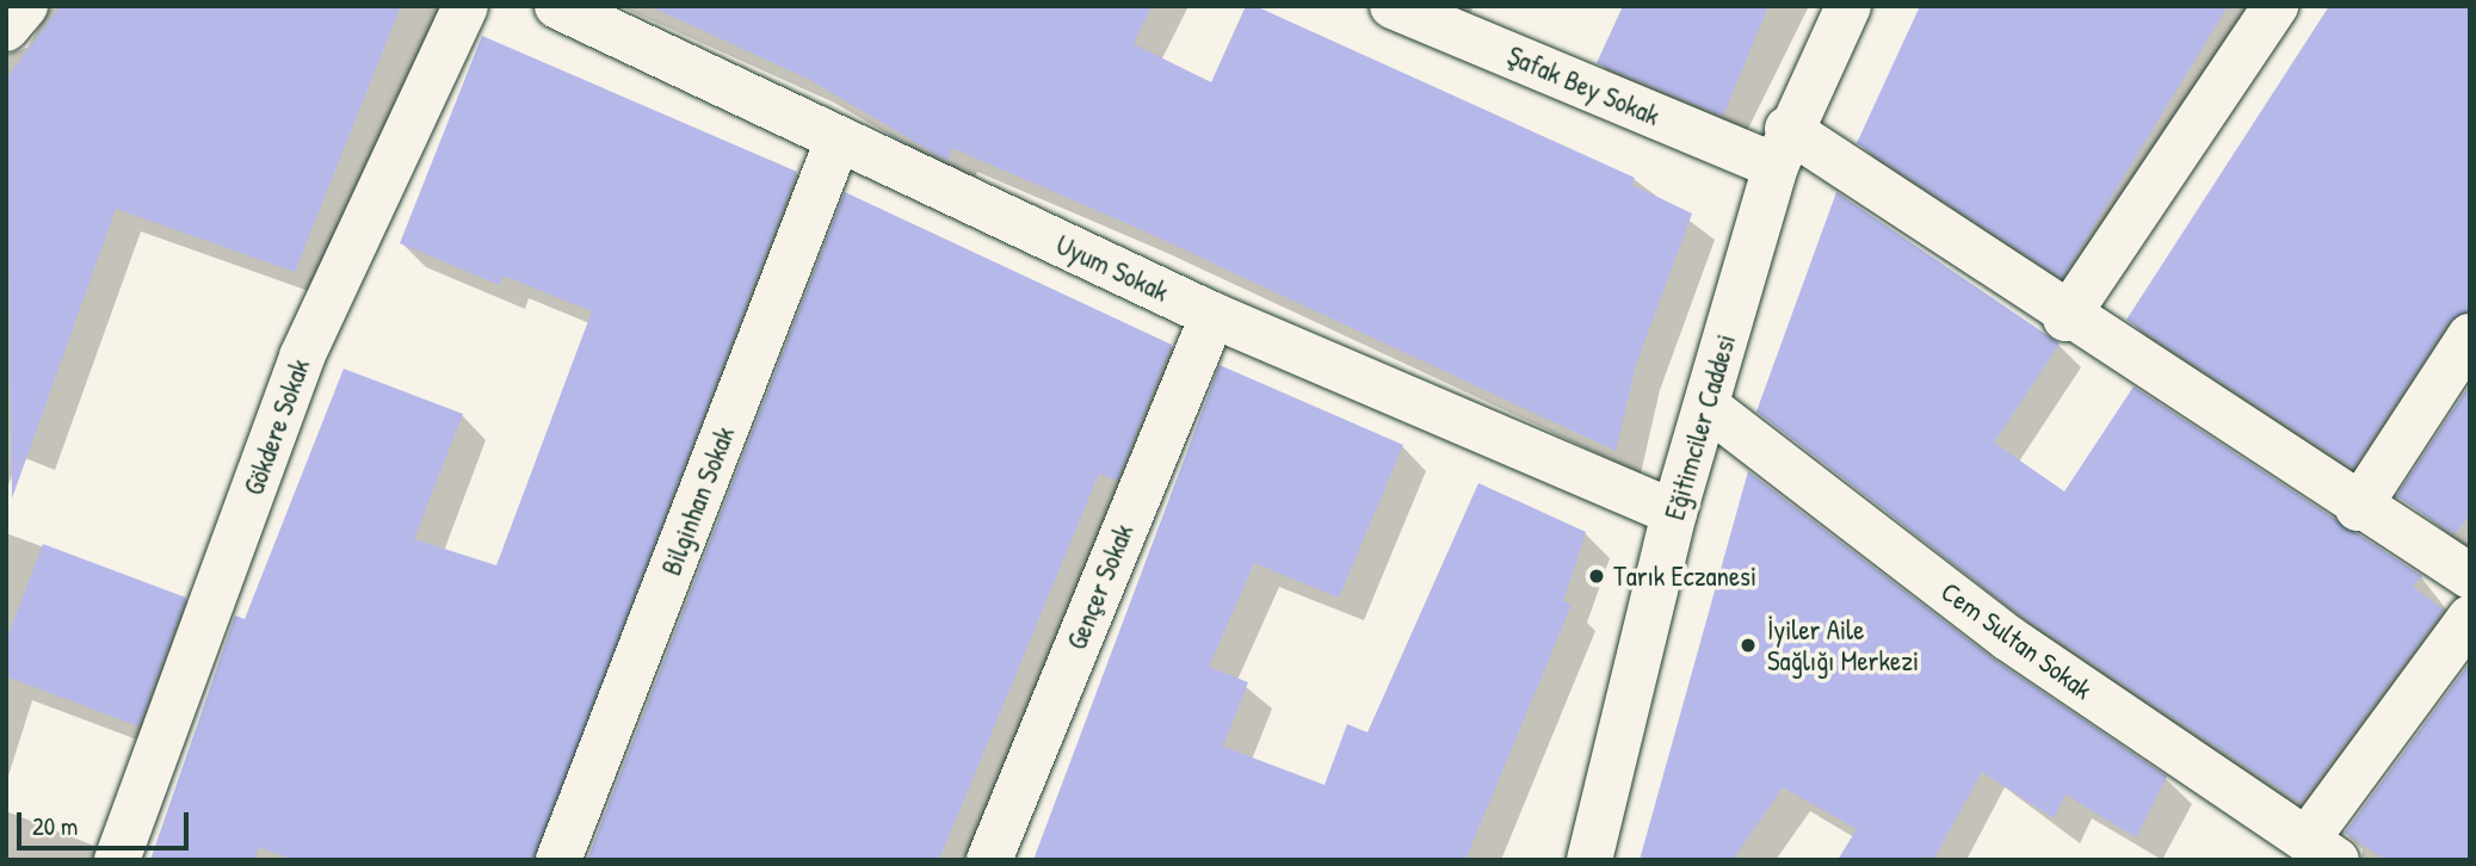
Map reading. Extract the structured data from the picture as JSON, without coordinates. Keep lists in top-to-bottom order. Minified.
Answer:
{"streets":{"street":["Şafak Bey Sokak","Uyum Sokak","Gökdere Sokak","Eğitimciler Caddesi","Bilginhan Sokak","Gençer Sokak","Cem Sultan Sokak"]},"crossings":[["Şafak Bey Sokak","Eğitimciler Caddesi"],["Uyum Sokak","Eğitimciler Caddesi"],["Uyum Sokak","Bilginhan Sokak"],["Uyum Sokak","Gençer Sokak"],["Eğitimciler Caddesi","Cem Sultan Sokak"]],"places":["Tarık Eczanesi","İyiler Aile Sağlığı Merkezi"],"scale_bar":"20 m"}
